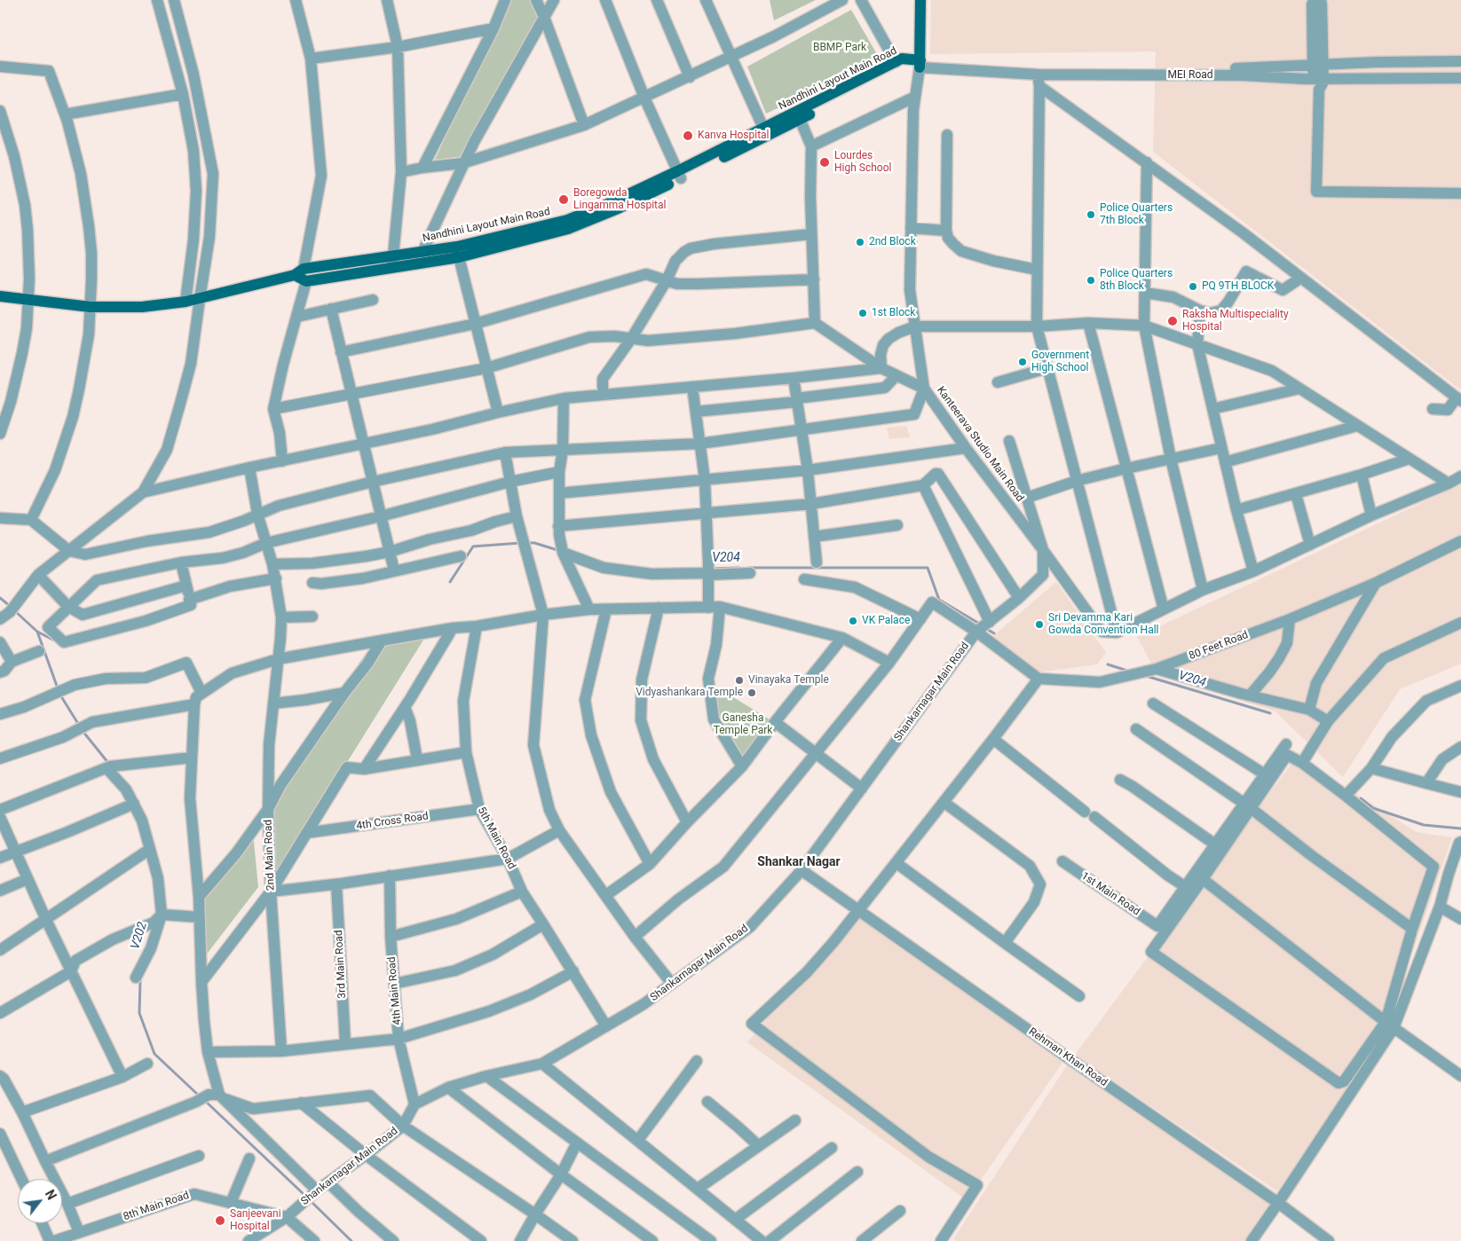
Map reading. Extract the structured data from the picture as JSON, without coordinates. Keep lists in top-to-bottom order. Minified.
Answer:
{"streets":{"main road":["Nandhini Layout Main Road","Kanteerava Studio Main Road"],"street":["MEI Road","80 Feet Road","Shankarnagar Main Road","4th Cross Road","5th Main Road","2nd Main Road","1st Main Road","3rd Main Road","4th Main Road","Rehman Khan Road","8th Main Road"]},"crossings":[["MEI Road","Nandhini Layout Main Road"],["MEI Road","Kanteerava Studio Main Road"],["Nandhini Layout Main Road","Kanteerava Studio Main Road"],["Kanteerava Studio Main Road","Shankarnagar Main Road"],["Shankarnagar Main Road","5th Main Road"],["Shankarnagar Main Road","4th Main Road"],["Shankarnagar Main Road","Rehman Khan Road"],["Shankarnagar Main Road","8th Main Road"],["4th Cross Road","5th Main Road"]],"districts":["Shankar Nagar"],"water":["V204","V202"],"parks":["BBMP Park","Ganesha Temple Park"],"places":["Kanva Hospital","Lourdes High School","Boregowda Lingamma Hospital","Police Quarters 7th Block","2nd Block","Police Quarters 8th Block","PQ 9TH BLOCK","1st Block","Raksha Multispeciality Hospital","Government High School","VK Palace","Sri Devamma Kari Gowda Convention Hall","Vinayaka Temple","Vidyashankara Temple","Sanjeevani Hospital"],"north":"top right"}
